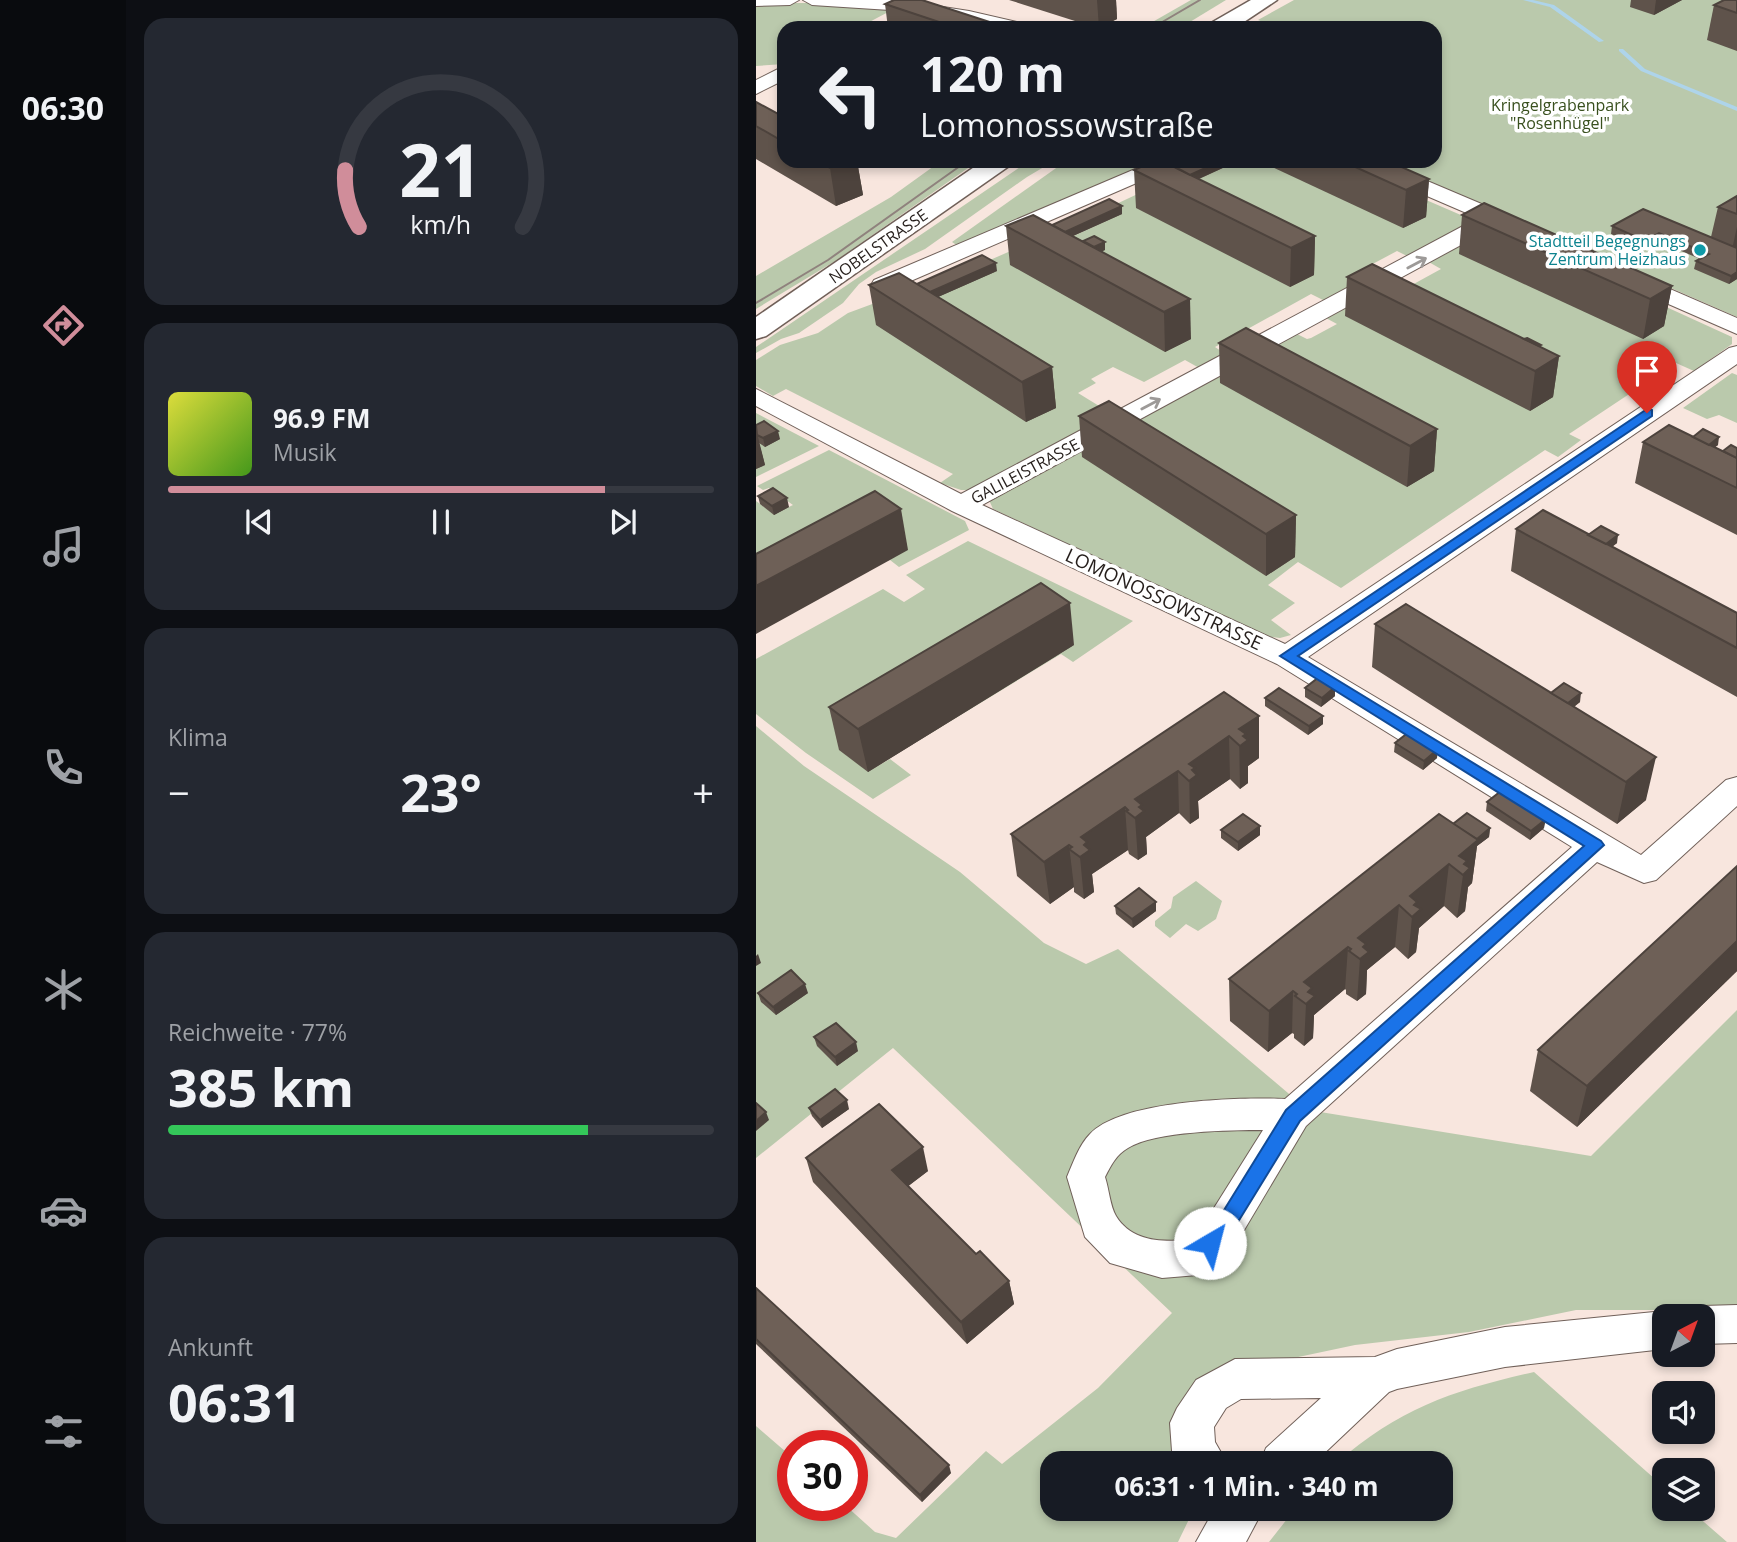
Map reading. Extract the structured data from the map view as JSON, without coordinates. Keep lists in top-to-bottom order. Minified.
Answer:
{"streets":{"main road":["NOBELSTRASSE"],"street":["GALILEISTRASSE","LOMONOSSOWSTRASSE"]},"crossings":[["GALILEISTRASSE","LOMONOSSOWSTRASSE"]],"parks":["Kringelgrabenpark \"Rosenhügel\""],"places":["Stadtteil Begegnungs Zentrum Heizhaus"],"north":"top right","page":{"tabs":"06:30","turn":["120 m","Lomonossowstraße"],"song":["96.9 FM","Musik"],"tile":["Klima",["Reichweite · 77%","385 km"],["Ankunft","06:31"]],"heat":["−","23°","+"],"limit":"30","trip":"06:31 · 1 Min. · 340 m","gauge":["21","km/h"]}}
